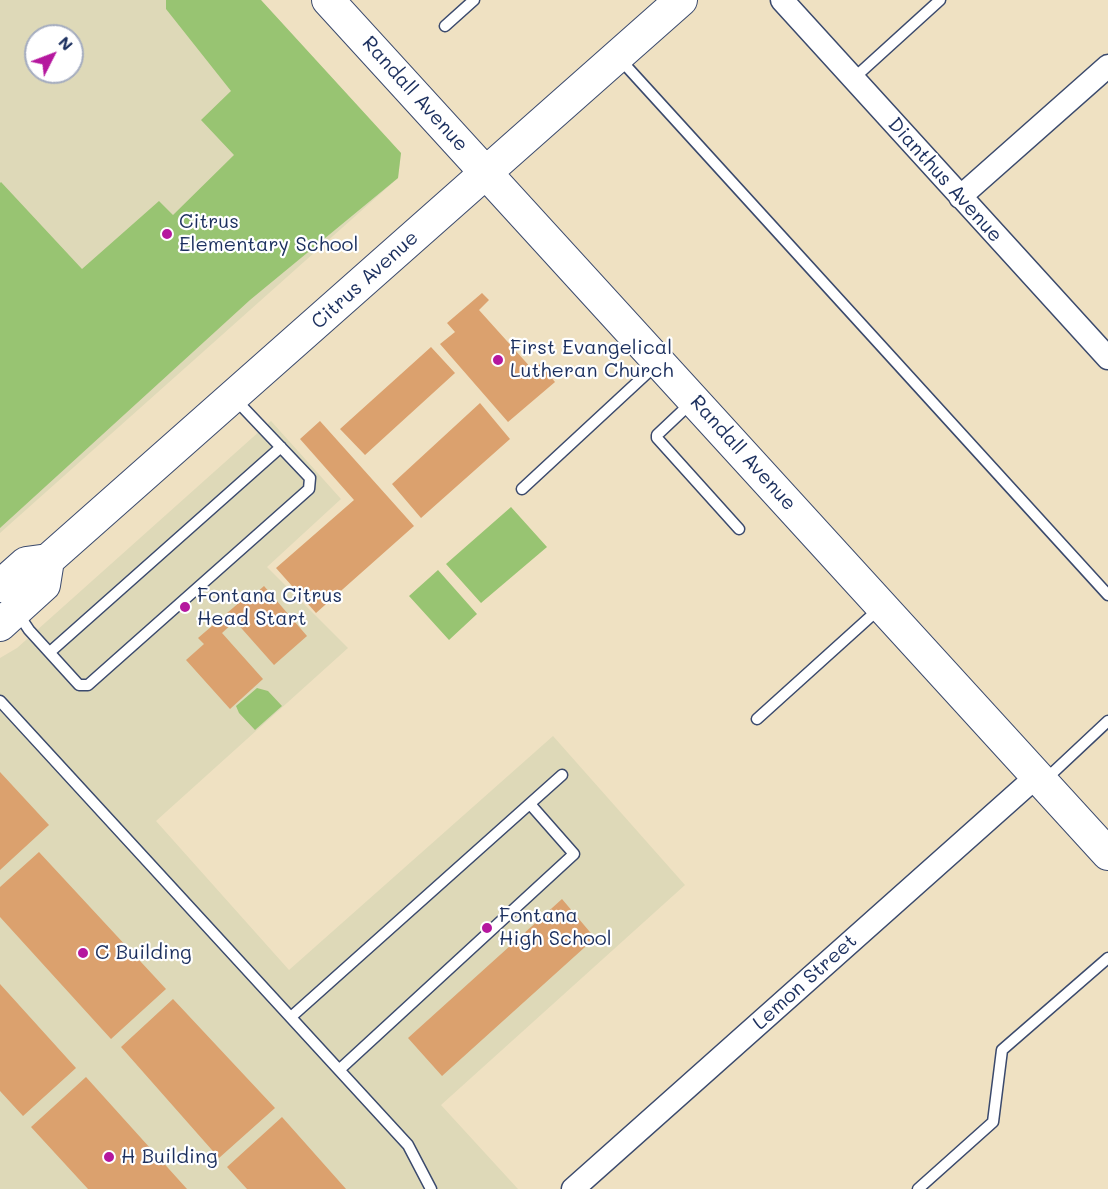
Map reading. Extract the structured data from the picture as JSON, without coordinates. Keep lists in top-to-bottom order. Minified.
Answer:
{"streets":{"street":["Randall Avenue","Dianthus Avenue","Citrus Avenue","Lemon Street"]},"crossings":[["Randall Avenue","Citrus Avenue"],["Randall Avenue","Lemon Street"]],"places":["Citrus Elementary School","First Evangelical Lutheran Church","Fontana Citrus Head Start","Fontana High School","C Building","H Building"],"north":"top right"}
